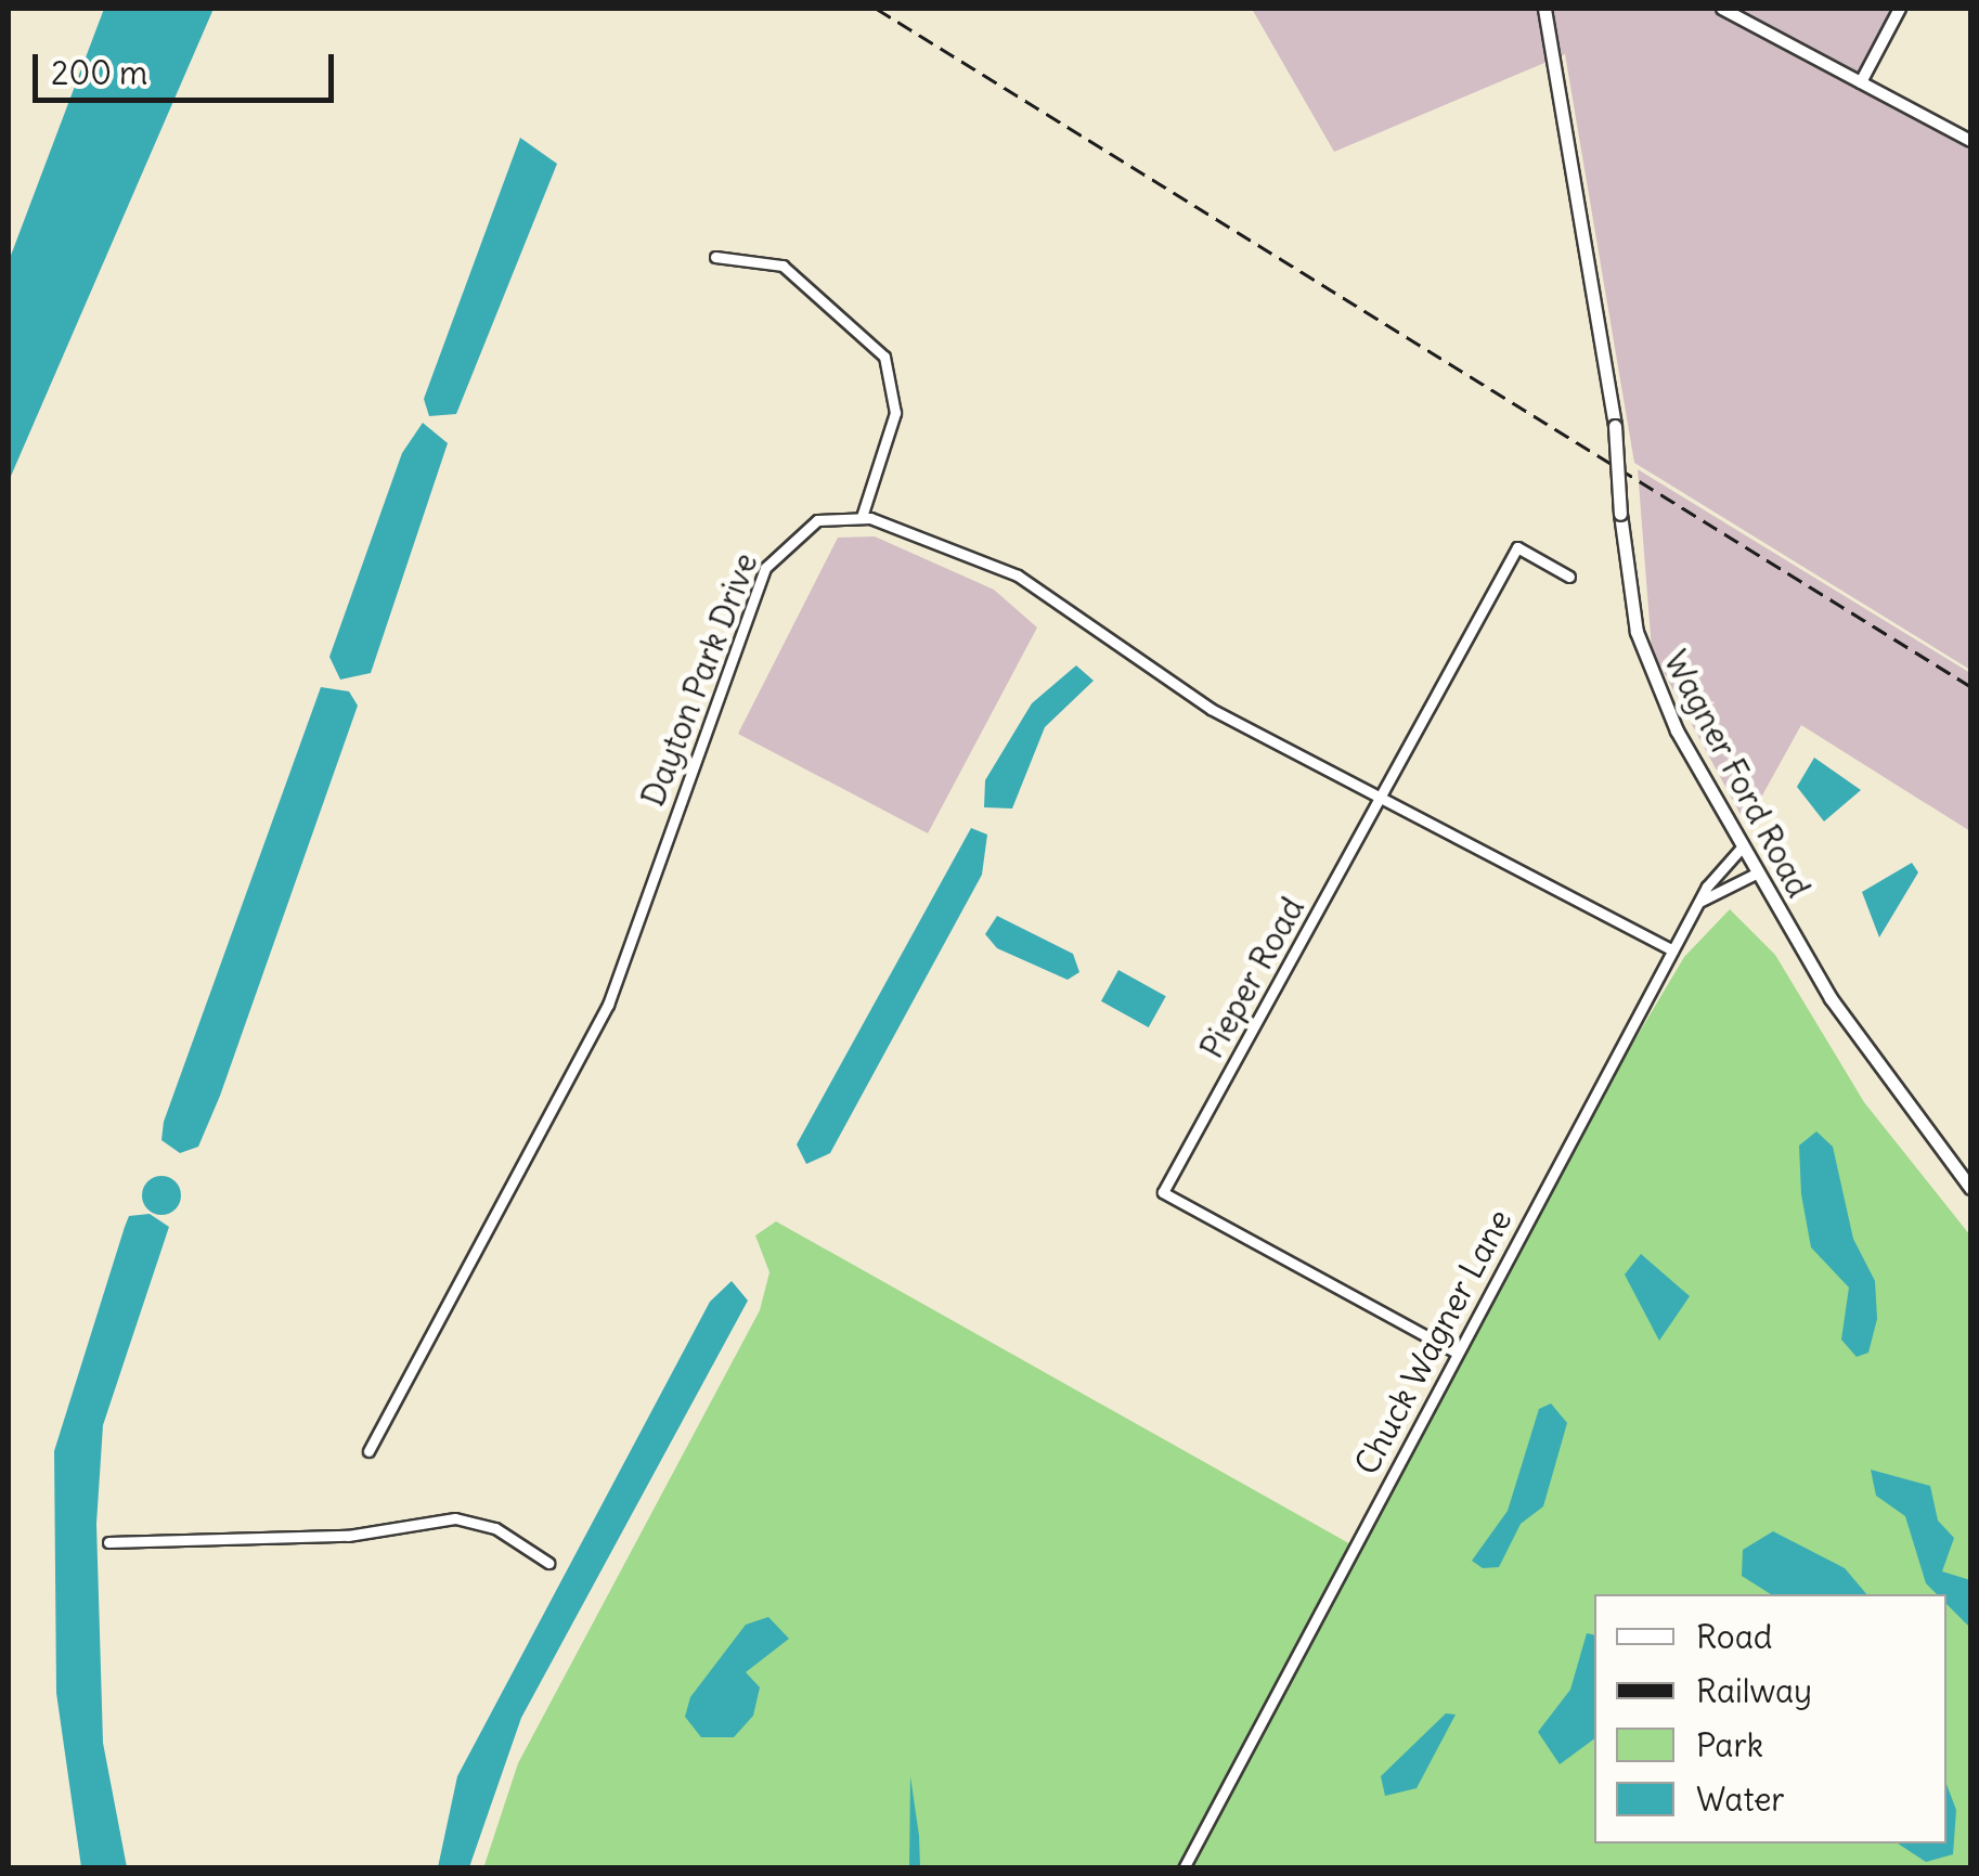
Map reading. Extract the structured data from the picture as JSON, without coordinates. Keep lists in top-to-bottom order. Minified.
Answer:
{"streets":{"main road":["Wagner Ford Road"],"street":["Dayton Park Drive","Pieper Road","Chuck Wagner Lane"]},"crossings":[["Wagner Ford Road","Chuck Wagner Lane"],["Pieper Road","Chuck Wagner Lane"]],"legend":["Road","Railway","Park","Water"],"scale_bar":"200 m"}
